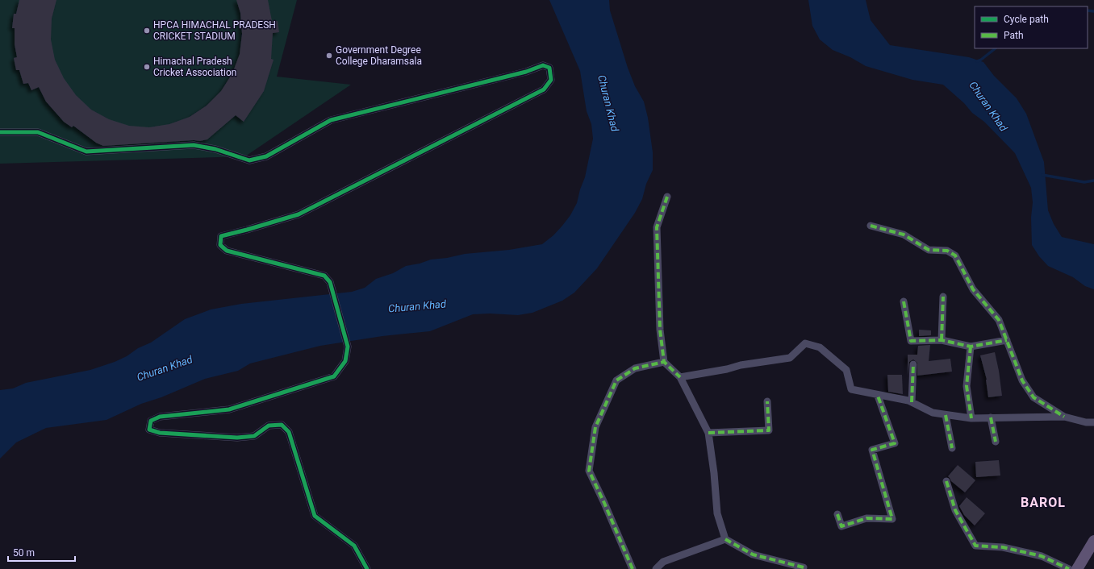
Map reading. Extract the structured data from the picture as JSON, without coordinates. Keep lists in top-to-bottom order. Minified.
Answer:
{"districts":["BAROL"],"water":["Churan Khad"],"places":["HPCA HIMACHAL PRADESH CRICKET STADIUM","Government Degree College Dharamsala","Himachal Pradesh Cricket Association"],"legend":["Cycle path","Path"],"scale_bar":"50 m"}
